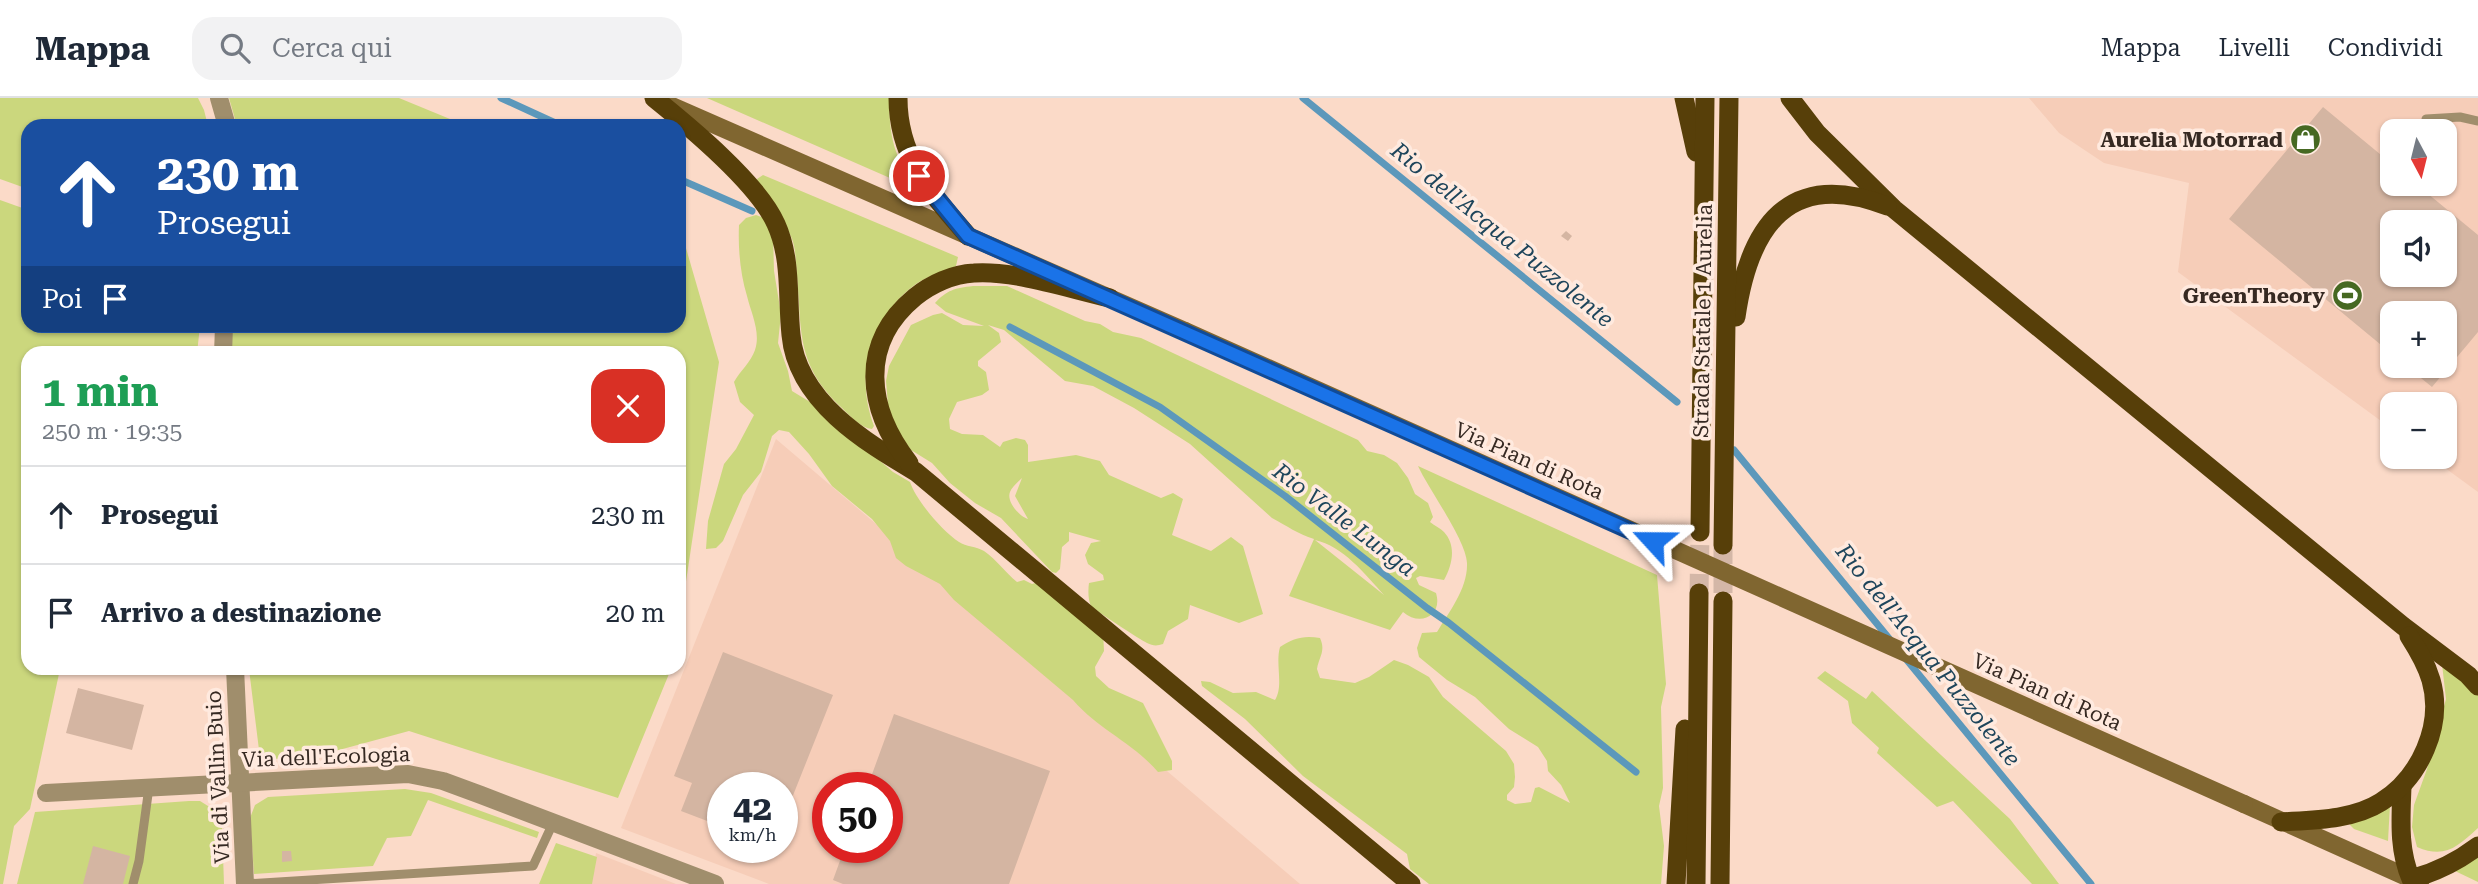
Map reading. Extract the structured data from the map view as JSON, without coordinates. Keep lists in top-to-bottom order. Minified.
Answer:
{"streets":{"highway":["Strada Statale 1 Aurelia"],"main road":["Via Pian di Rota"],"street":["Via dell'Ecologia","Via di Vallin Buio"]},"crossings":[["Via dell'Ecologia","Via di Vallin Buio"]],"water":["Rio dell'Acqua Puzzolente","Rio Valle Lunga"],"places":{"shop":["Aurelia Motorrad"],"sports":["GreenTheory"]},"north":"bottom","page":{"header":"Mappa","search":"Cerca qui","nav":["Mappa","Livelli","Condividi"],"map_buttons":["+","−"],"turn":["230 m","Prosegui"],"then":"Poi","heading":["1 min","250 m · 19:35"],"list":[{"name":"Prosegui","value":"230 m"},{"name":"Arrivo a destinazione","value":"20 m"}],"speed":"42 km/h","limit":"50"}}
